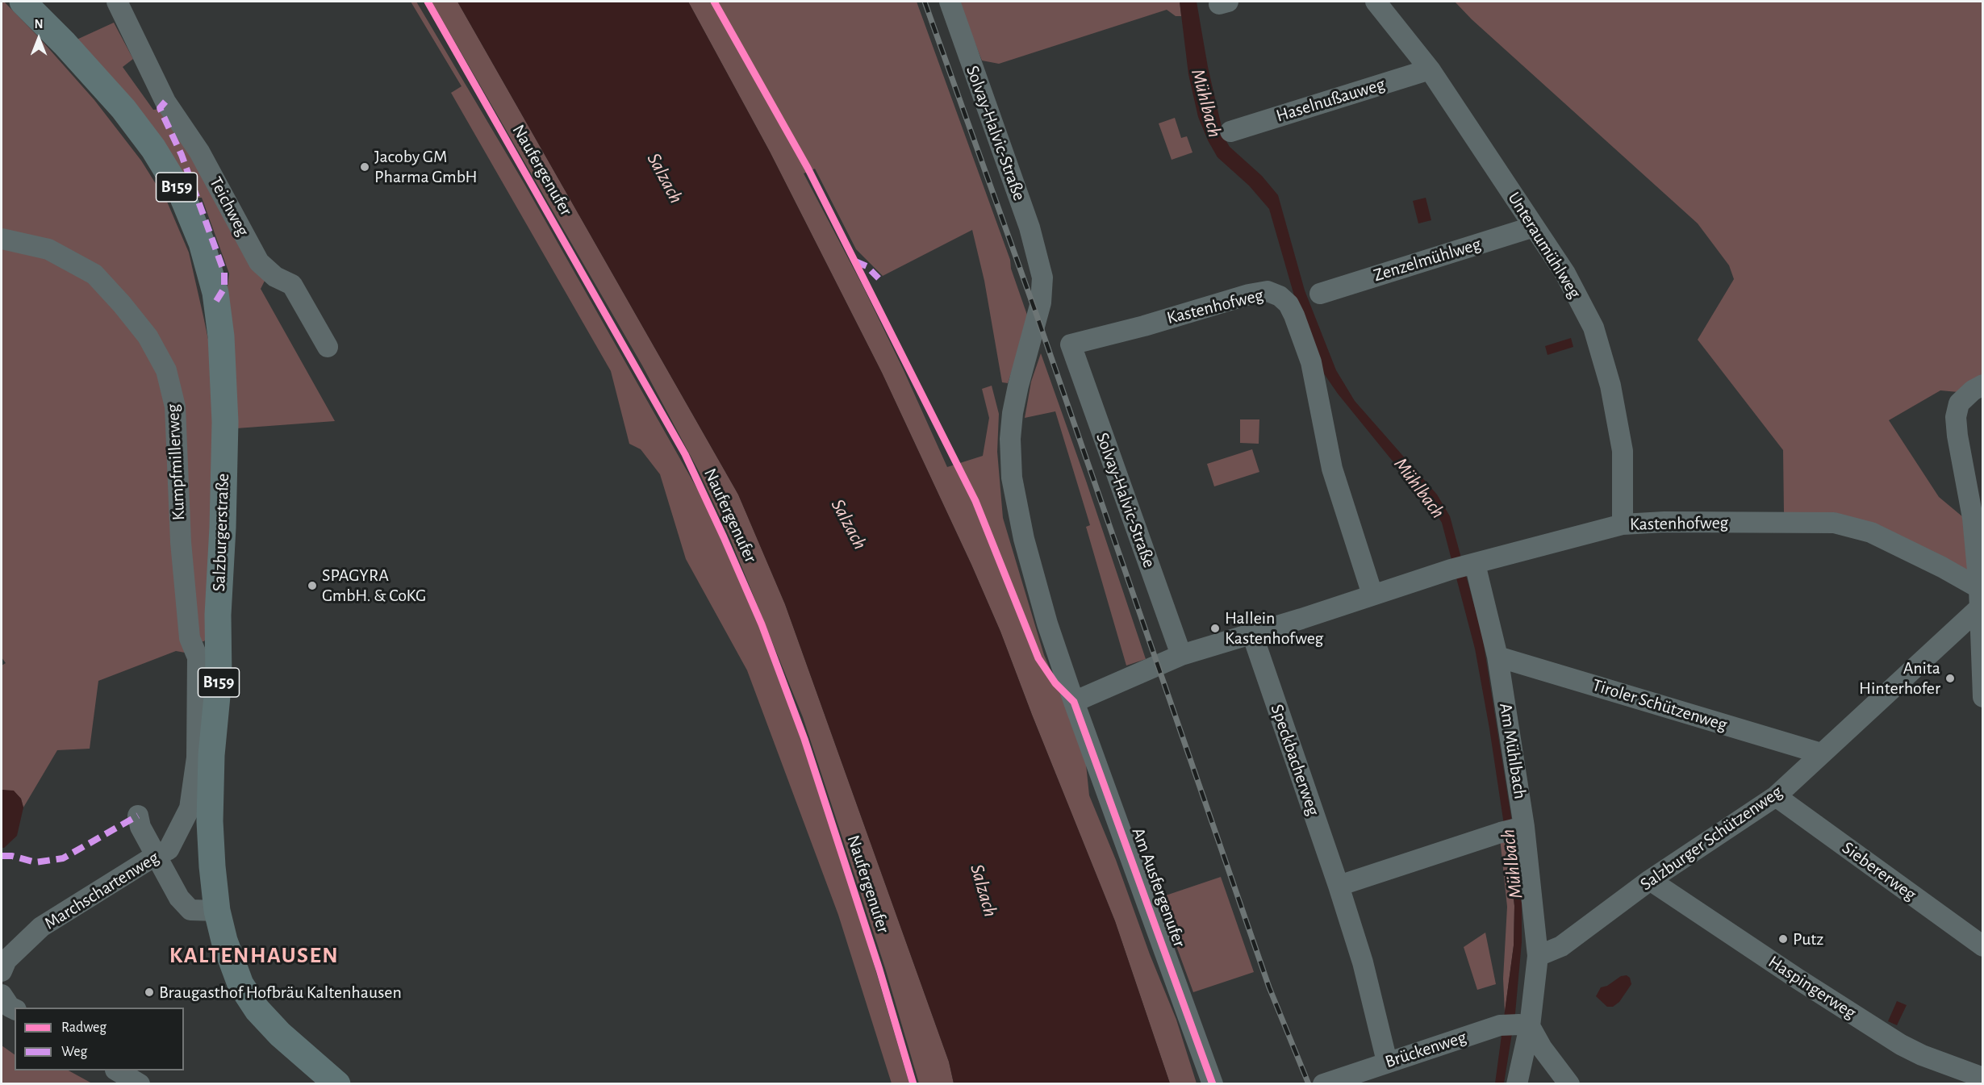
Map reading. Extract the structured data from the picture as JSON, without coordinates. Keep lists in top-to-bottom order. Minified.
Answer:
{"streets":{"main road":["B159","Salzburgerstraße"],"street":["Haselnußauweg","Solvay-Halvic-Straße","Teichweg","Unteraumühlweg","Zenzelmühlweg","Kastenhofweg","Kumpfmillerweg","Tiroler Schützenweg","Am Mühlbach","Speckbacherweg","Salzburger Schützenweg","Siebererweg","Am Ausfergenufer","Marchschartenweg","Haspingerweg","Brückenweg"],"cycle path":["Naufergenufer"]},"crossings":[["Haselnußauweg","Unteraumühlweg"],["Solvay-Halvic-Straße","Kastenhofweg"],["Solvay-Halvic-Straße","Am Ausfergenufer"],["Unteraumühlweg","Zenzelmühlweg"],["Unteraumühlweg","Kastenhofweg"],["Kastenhofweg","Am Mühlbach"],["Kastenhofweg","Speckbacherweg"],["Kastenhofweg","Salzburger Schützenweg"],["Kastenhofweg","Am Ausfergenufer"],["Kumpfmillerweg","Salzburgerstraße"],["Kumpfmillerweg","Marchschartenweg"],["Tiroler Schützenweg","Am Mühlbach"],["Tiroler Schützenweg","Salzburger Schützenweg"],["Am Mühlbach","Salzburger Schützenweg"],["Am Mühlbach","Brückenweg"],["Speckbacherweg","Brückenweg"],["Salzburger Schützenweg","Siebererweg"],["Salzburger Schützenweg","Haspingerweg"]],"districts":["KALTENHAUSEN"],"water":["Mühlbach","Salzach"],"places":["Jacoby GM Pharma GmbH","SPAGYRA GmbH. & CoKG","Hallein Kastenhofweg","Anita Hinterhofer","Putz","Braugasthof Hofbräu Kaltenhausen"],"legend":["Radweg","Weg"],"north":"top"}
